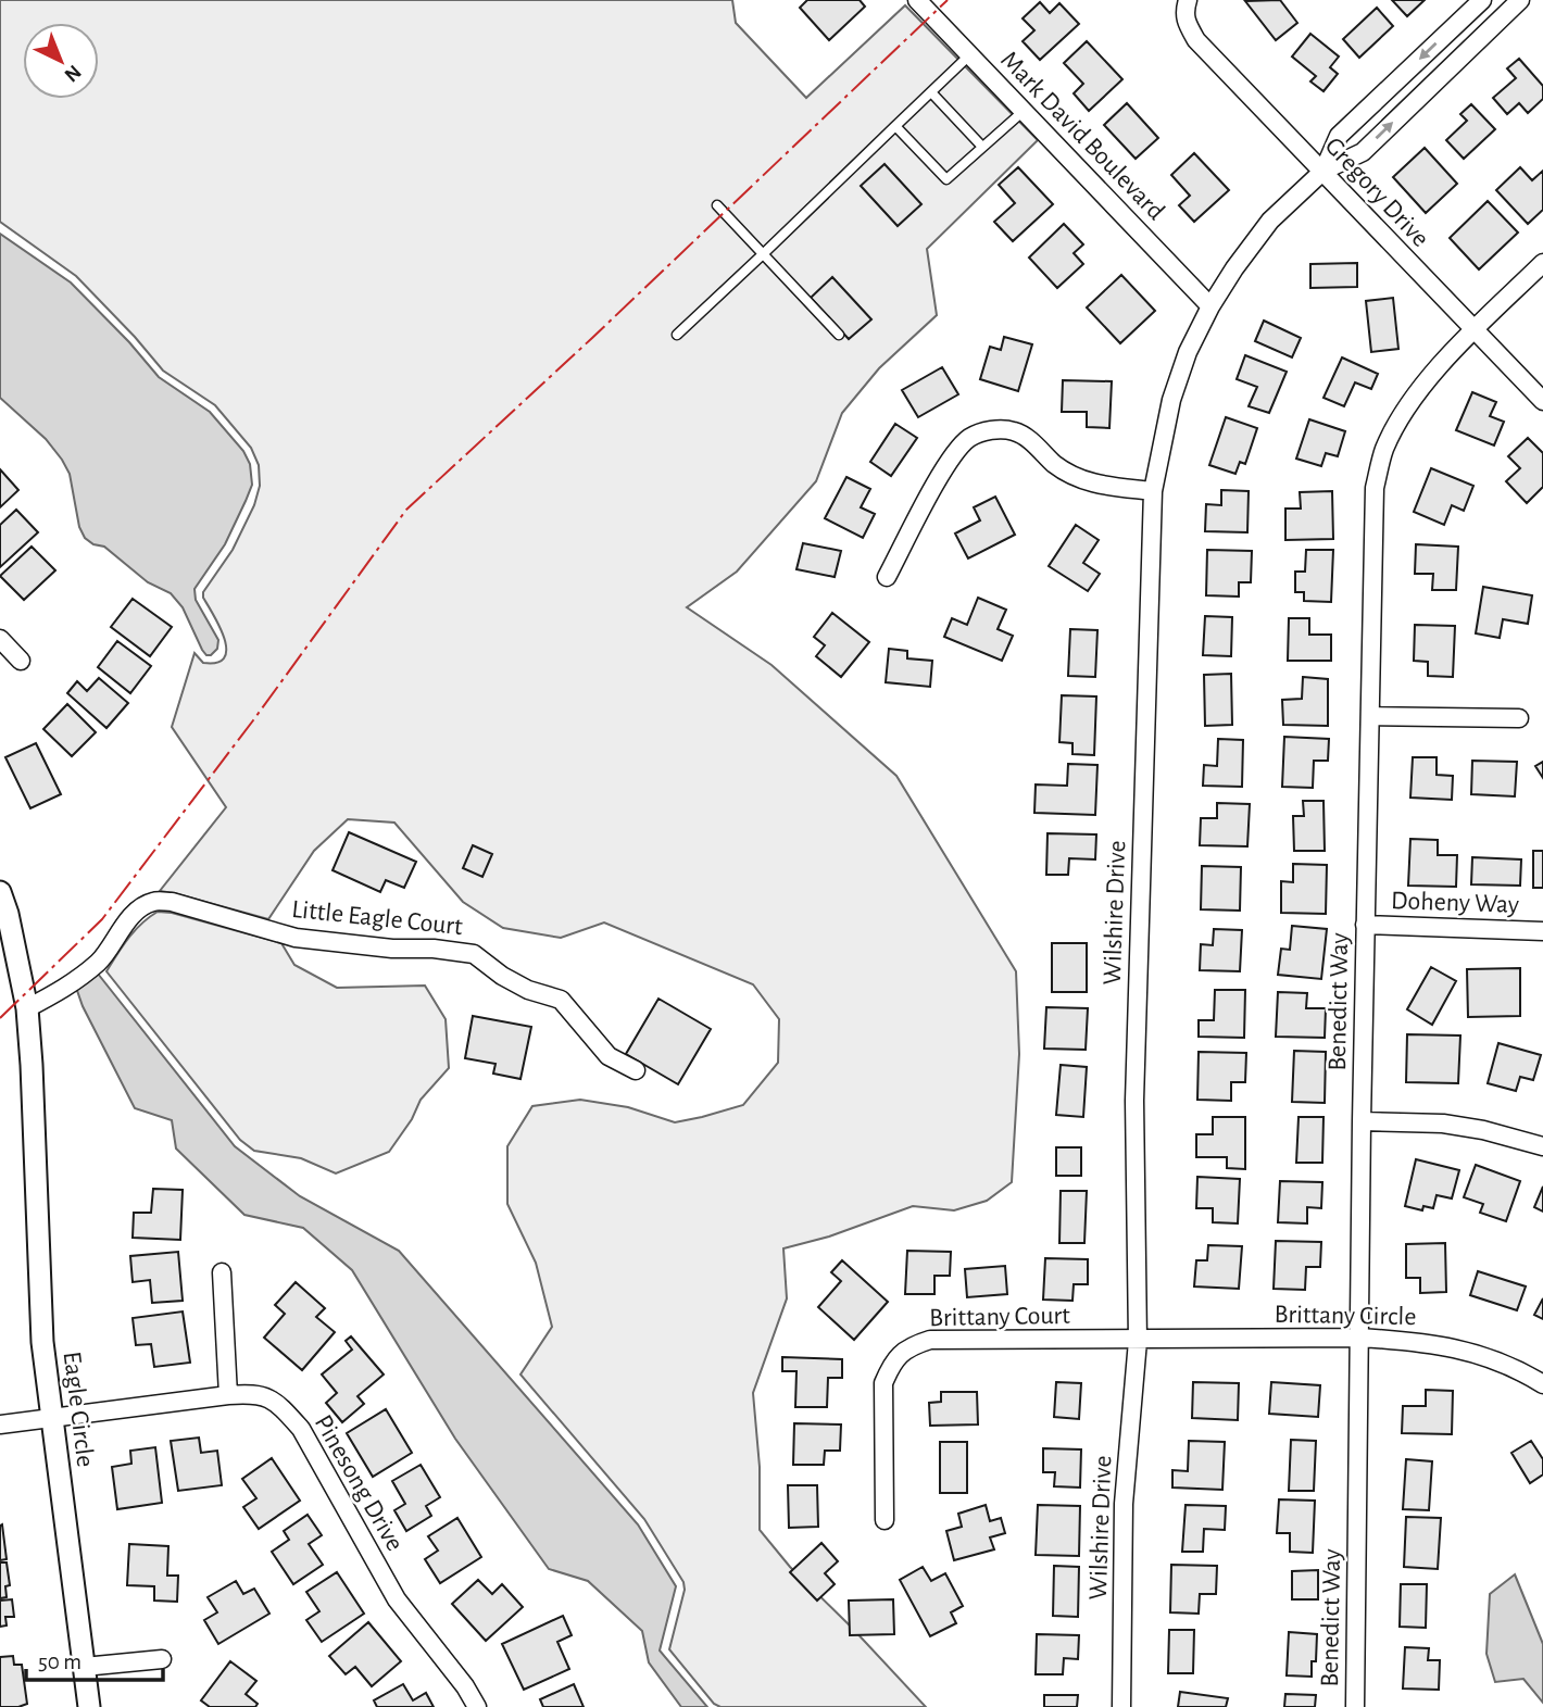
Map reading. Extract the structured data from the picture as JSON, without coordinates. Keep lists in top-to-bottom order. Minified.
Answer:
{"streets":{"street":["Mark David Boulevard","Gregory Drive","Doheny Way","Wilshire Drive","Little Eagle Court","Benedict Way","Brittany Circle","Brittany Court","Eagle Circle","Pinesong Drive"]},"crossings":[["Mark David Boulevard","Wilshire Drive"],["Gregory Drive","Wilshire Drive"],["Gregory Drive","Benedict Way"],["Doheny Way","Benedict Way"],["Wilshire Drive","Brittany Circle"],["Wilshire Drive","Brittany Court"],["Little Eagle Court","Eagle Circle"],["Benedict Way","Brittany Circle"],["Brittany Circle","Brittany Court"],["Eagle Circle","Pinesong Drive"]],"scale_bar":"50 m","north":"bottom right"}
